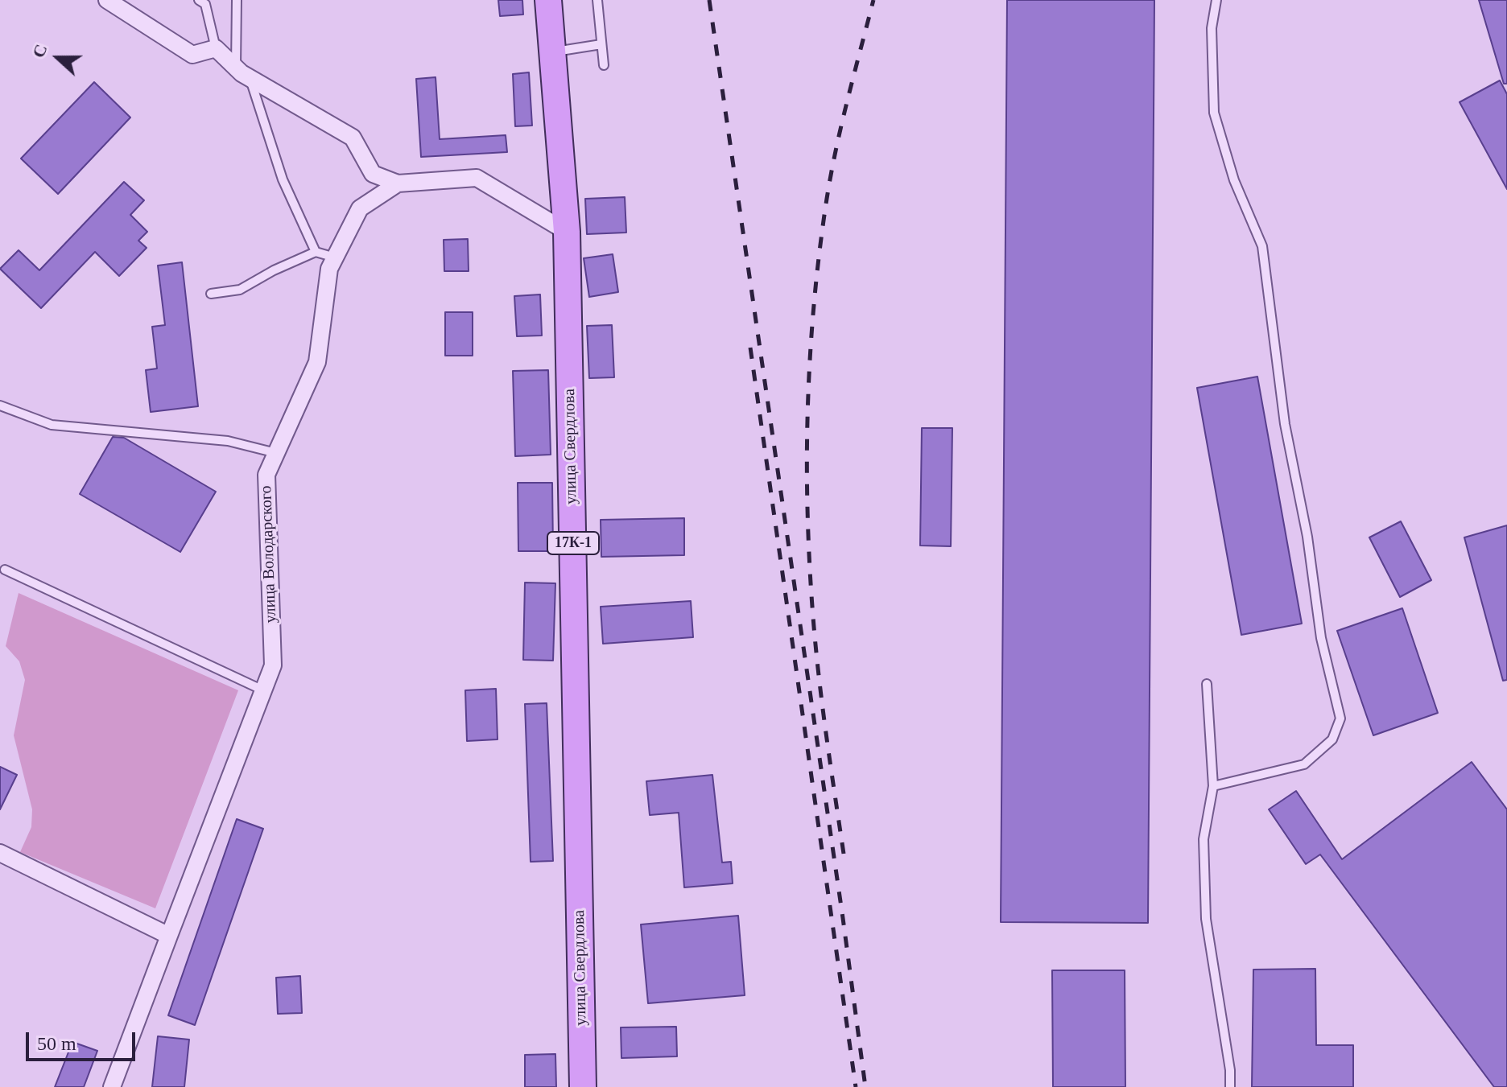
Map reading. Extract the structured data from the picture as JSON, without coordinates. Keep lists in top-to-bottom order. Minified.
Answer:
{"streets":{"main road":["улица Свердлова","17К-1"],"street":["улица Володарского"]},"crossings":[["улица Свердлова","улица Володарского"]],"scale_bar":"50 m","north":"left"}
